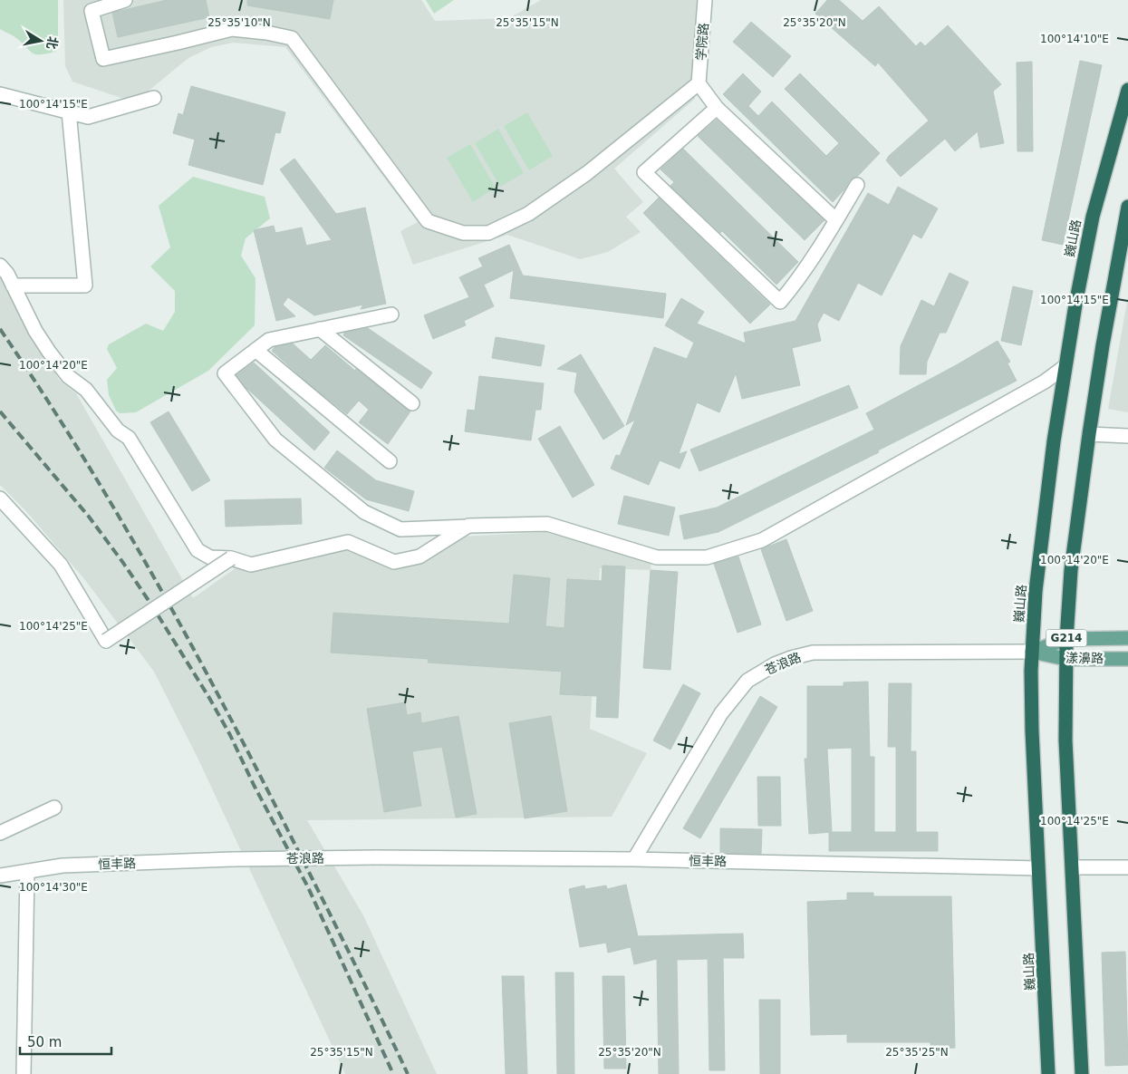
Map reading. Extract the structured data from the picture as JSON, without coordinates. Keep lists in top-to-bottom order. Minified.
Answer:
{"streets":{"highway":["巍山路","G214"],"main road":["漾濞路"],"street":["学院路","苍浪路","恒丰路"]},"crossings":[["巍山路","漾濞路"],["巍山路","苍浪路"],["巍山路","恒丰路"],["G214","漾濞路"],["漾濞路","苍浪路"],["苍浪路","恒丰路"]],"scale_bar":"50 m","north":"right","coordinates":["25°35'10\"N","25°35'15\"N","25°35'20\"N","100°14'10\"E","100°14'15\"E","100°14'20\"E","100°14'25\"E","100°14'30\"E","25°35'25\"N"]}
